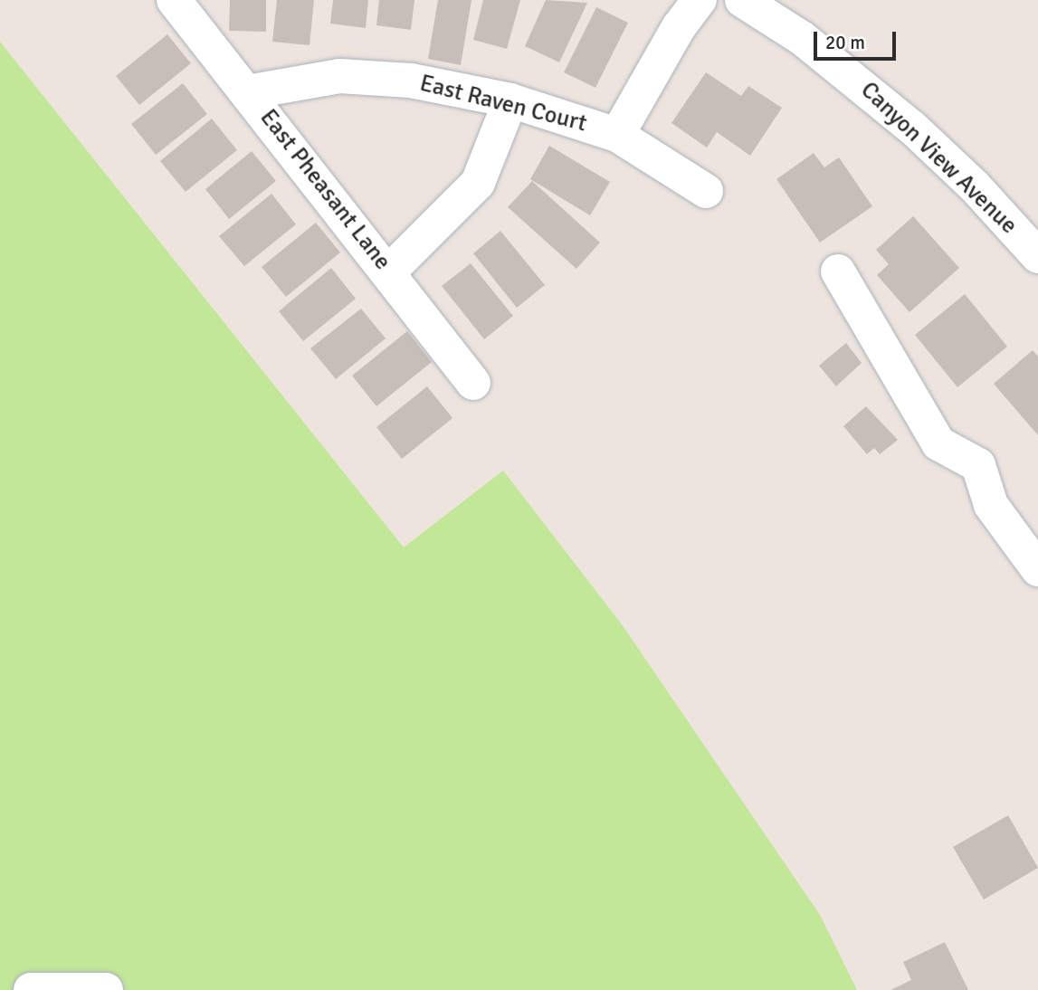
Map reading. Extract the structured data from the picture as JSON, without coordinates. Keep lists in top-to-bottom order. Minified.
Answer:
{"streets":{"street":["East Raven Court","Canyon View Avenue","East Pheasant Lane"]},"crossings":[["East Raven Court","East Pheasant Lane"]],"scale_bar":"20 m"}
